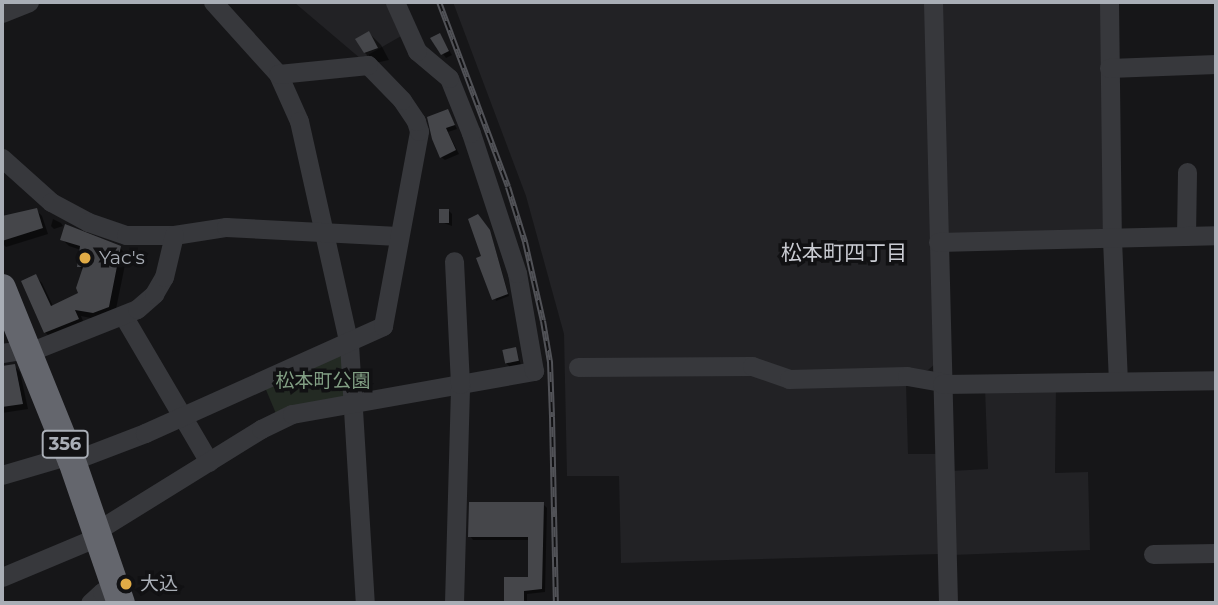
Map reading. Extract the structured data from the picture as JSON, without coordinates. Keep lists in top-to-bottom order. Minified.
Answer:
{"streets":{"highway":["356"]},"districts":["松本町四丁目"],"parks":["松本町公園"],"places":["Yac's","大込"]}
